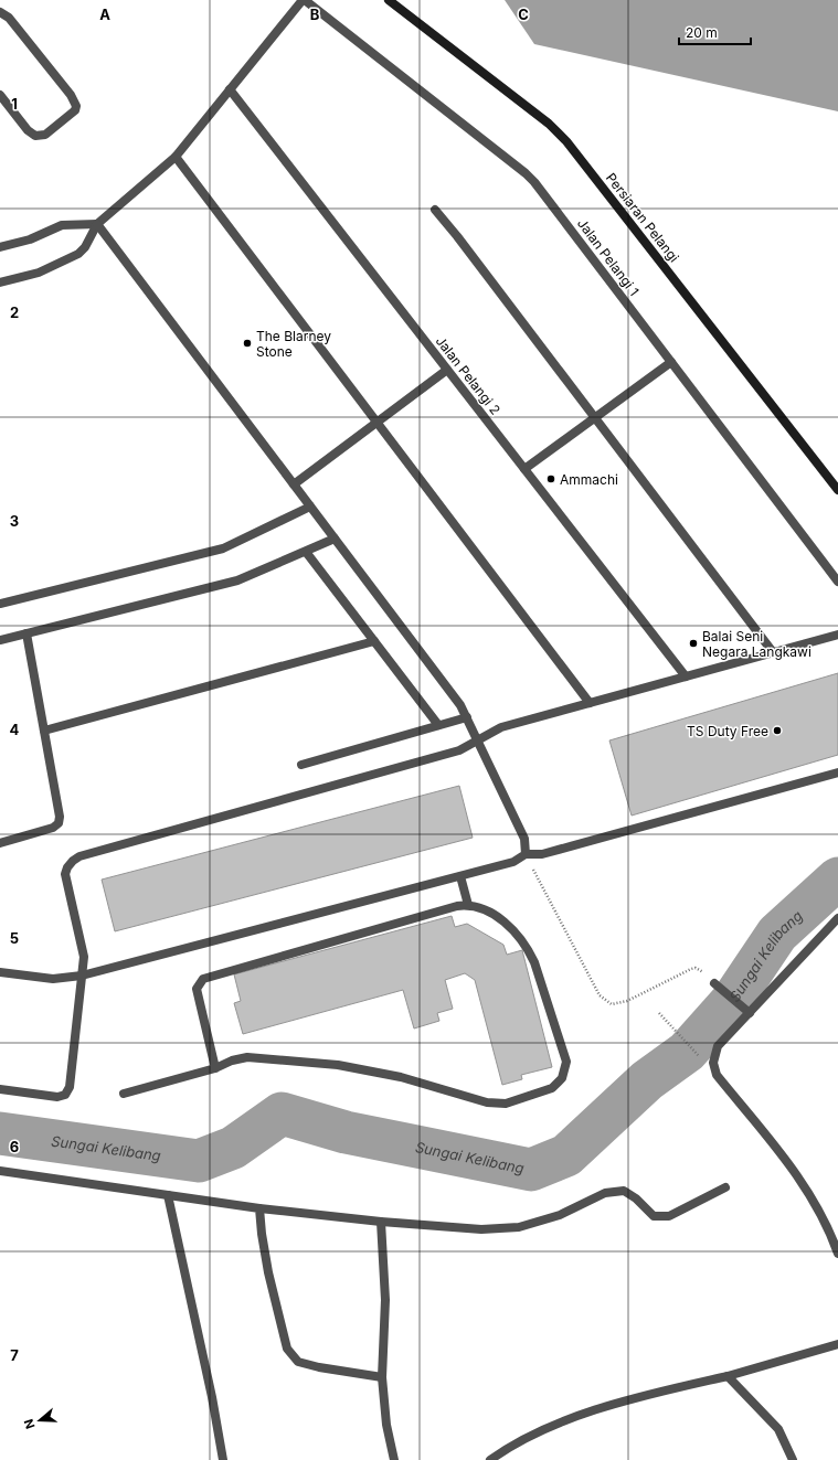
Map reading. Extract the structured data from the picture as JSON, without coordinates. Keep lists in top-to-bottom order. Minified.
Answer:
{"streets":{"street":["Persiaran Pelangi","Jalan Pelangi 1","Jalan Pelangi 2"]},"water":["Sungai Kelibang"],"places":["The Blarney Stone","Ammachi","Balai Seni Negara Langkawi","TS Duty Free"],"scale_bar":"20 m","north":"left","grid":{"columns":["A","B","C"],"rows":["1","2","3","4","5","6","7"]}}
